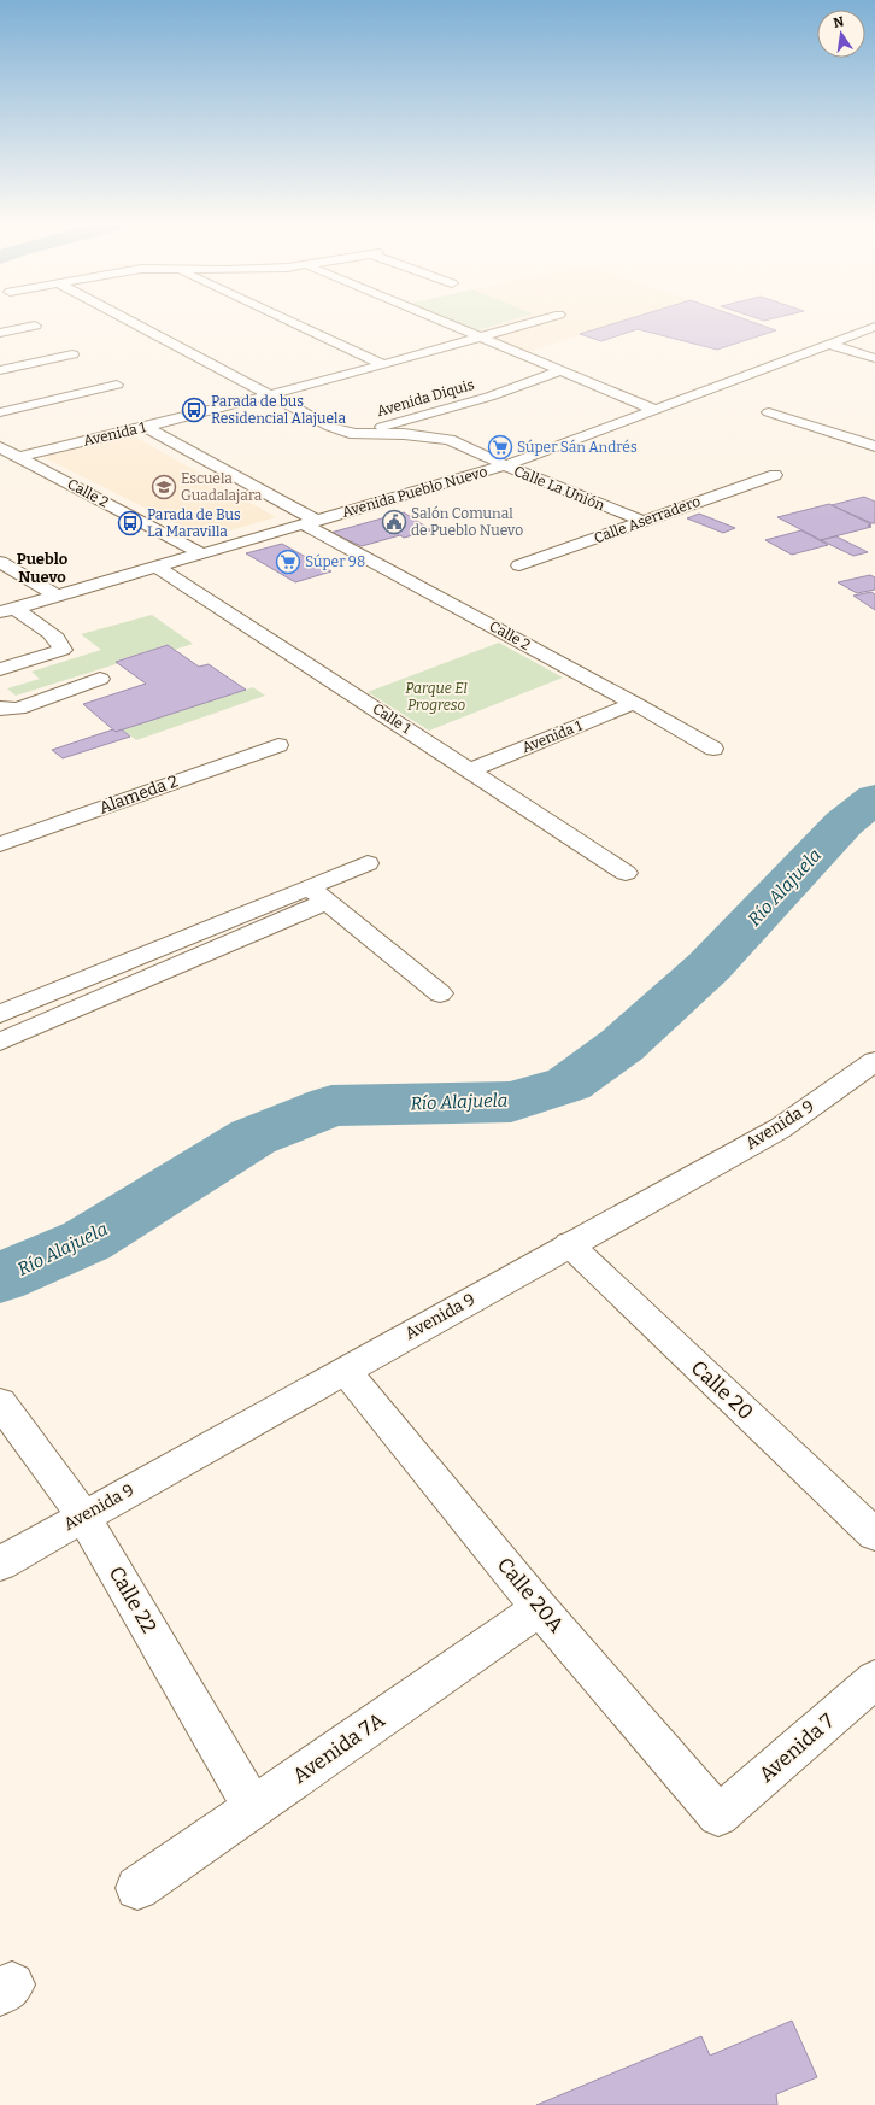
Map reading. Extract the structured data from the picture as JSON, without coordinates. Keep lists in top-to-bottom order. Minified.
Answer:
{"streets":{"street":["Avenida Diquis","Avenida 1","Calle La Unión","Avenida Pueblo Nuevo","Calle 2","Calle Aserradero","Calle 1","Alameda 2","Avenida 9","Calle 20","Calle 20A","Calle 22","Avenida 7A","Avenida 7"]},"crossings":[["Avenida Diquis","Calle La Unión"],["Avenida 1","Calle La Unión"],["Avenida 1","Calle 2"],["Avenida 1","Calle 1"],["Calle La Unión","Avenida Pueblo Nuevo"],["Calle La Unión","Calle Aserradero"],["Avenida Pueblo Nuevo","Calle 2"],["Avenida Pueblo Nuevo","Calle 1"],["Avenida 9","Calle 20"],["Avenida 9","Calle 20A"],["Avenida 9","Calle 22"],["Calle 20A","Avenida 7A"],["Calle 20A","Avenida 7"],["Calle 22","Avenida 7A"]],"districts":["Pueblo Nuevo"],"water":["Río Alajuela"],"parks":["Parque El Progreso"],"places":{"bus stop":["Parada de bus Residencial Alajuela","Parada de Bus La Maravilla"],"supermarket":["Súper Sán Andrés","Súper 98"],"school or university":["Escuela Guadalajara"],"public building":["Salón Comunal de Pueblo Nuevo"]},"north":"top"}
